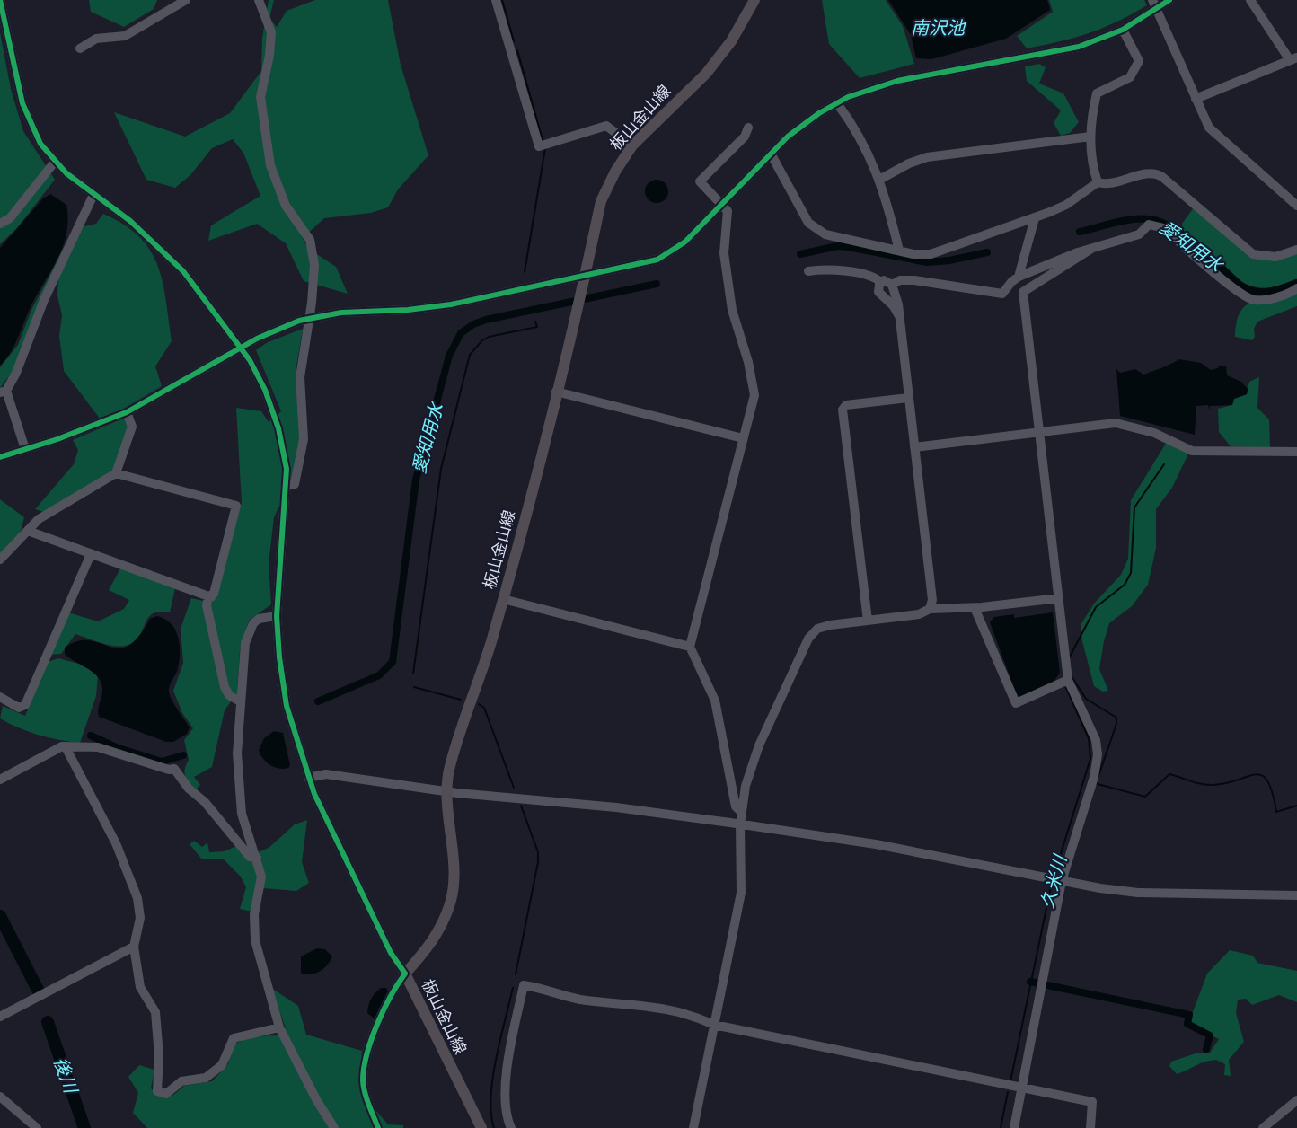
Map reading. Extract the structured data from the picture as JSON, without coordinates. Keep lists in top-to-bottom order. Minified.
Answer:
{"streets":{"main road":["板山金山線"]},"water":["南沢池","愛知用水","久米川","後川"]}
